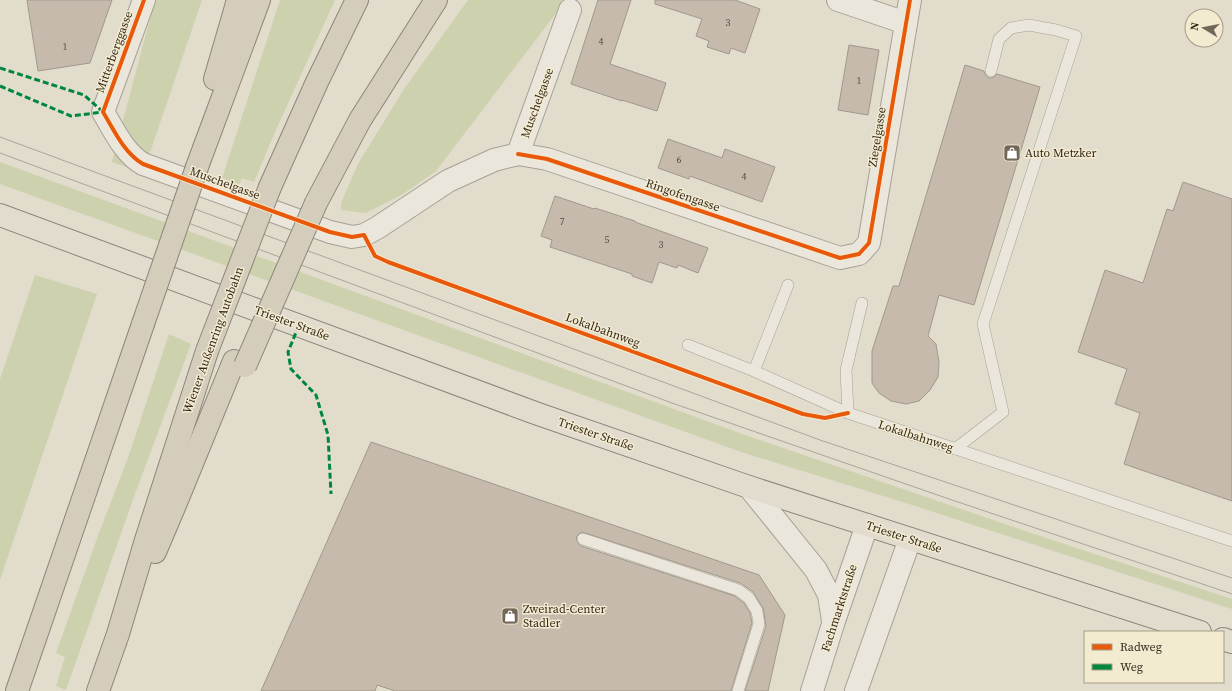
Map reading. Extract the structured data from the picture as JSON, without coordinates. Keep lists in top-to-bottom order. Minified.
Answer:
{"streets":{"highway":["Wiener Außenring Autobahn"],"main road":["Triester Straße"],"street":["Mitterberggasse","Muschelgasse","Ziegelgasse","Ringofengasse","Fachmarktstraße"],"lane":["Lokalbahnweg"]},"crossings":[["Mitterberggasse","Muschelgasse"],["Muschelgasse","Ringofengasse"],["Ziegelgasse","Ringofengasse"],["Triester Straße","Fachmarktstraße"]],"places":{"shop":["Auto Metzker","Zweirad-Center Stadler"]},"house_numbers":["3","4","1","1","6","4","7","5","3"],"legend":["Radweg","Weg"],"north":"left"}
